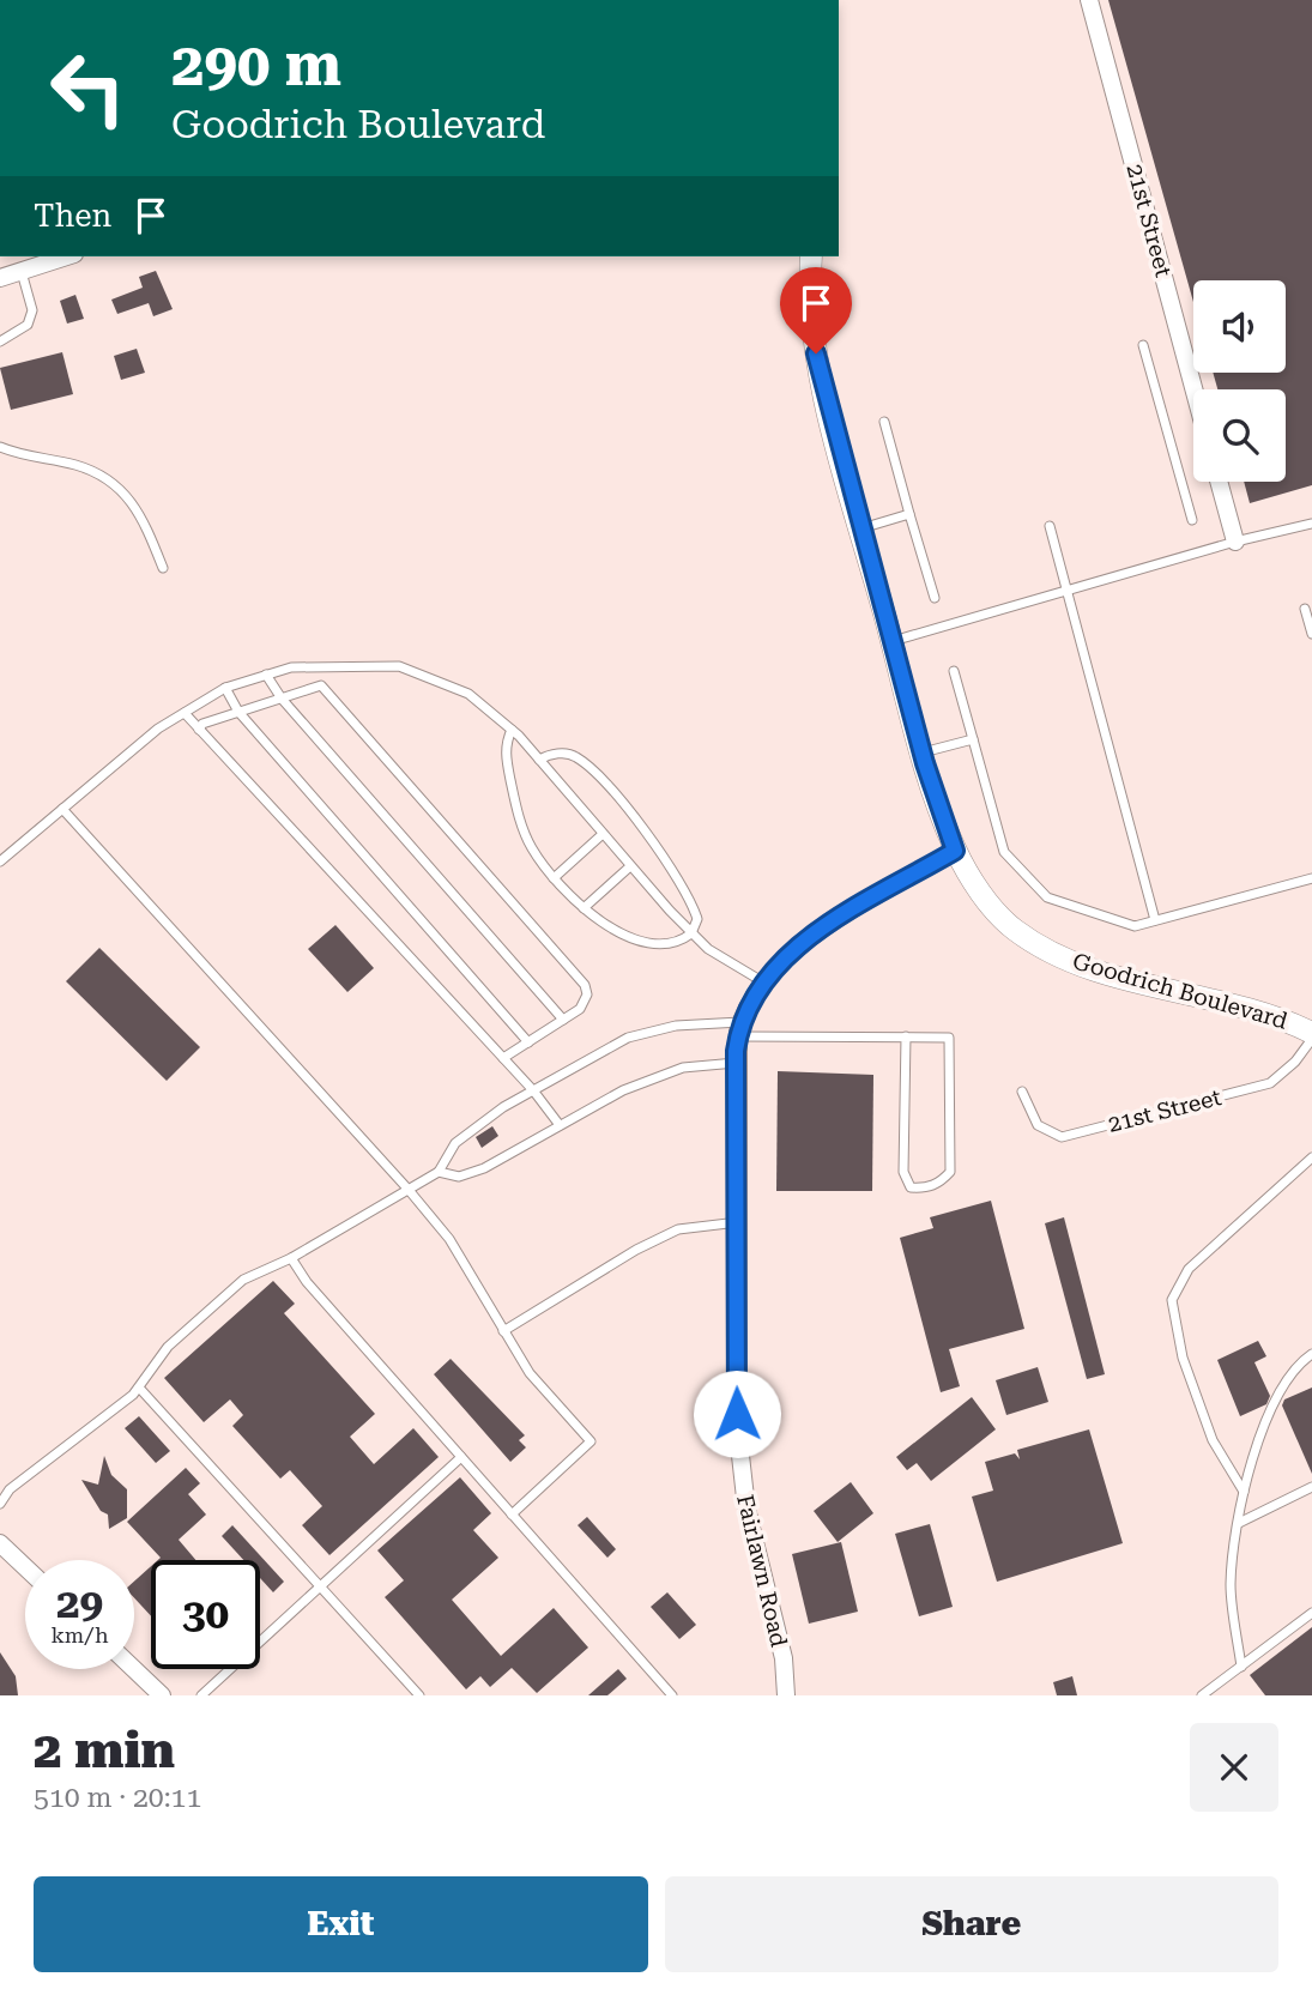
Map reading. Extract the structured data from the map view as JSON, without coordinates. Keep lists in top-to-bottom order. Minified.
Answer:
{"streets":{"street":["21st Street","Goodrich Boulevard","Fairlawn Road"]},"crossings":[["Goodrich Boulevard","Fairlawn Road"]],"page":{"turn":["290 m","Goodrich Boulevard"],"then":"Then","speed":"29 km/h","limit":"30","heading":["2 min","510 m · 20:11"],"buttons":["Exit","Share"]}}
